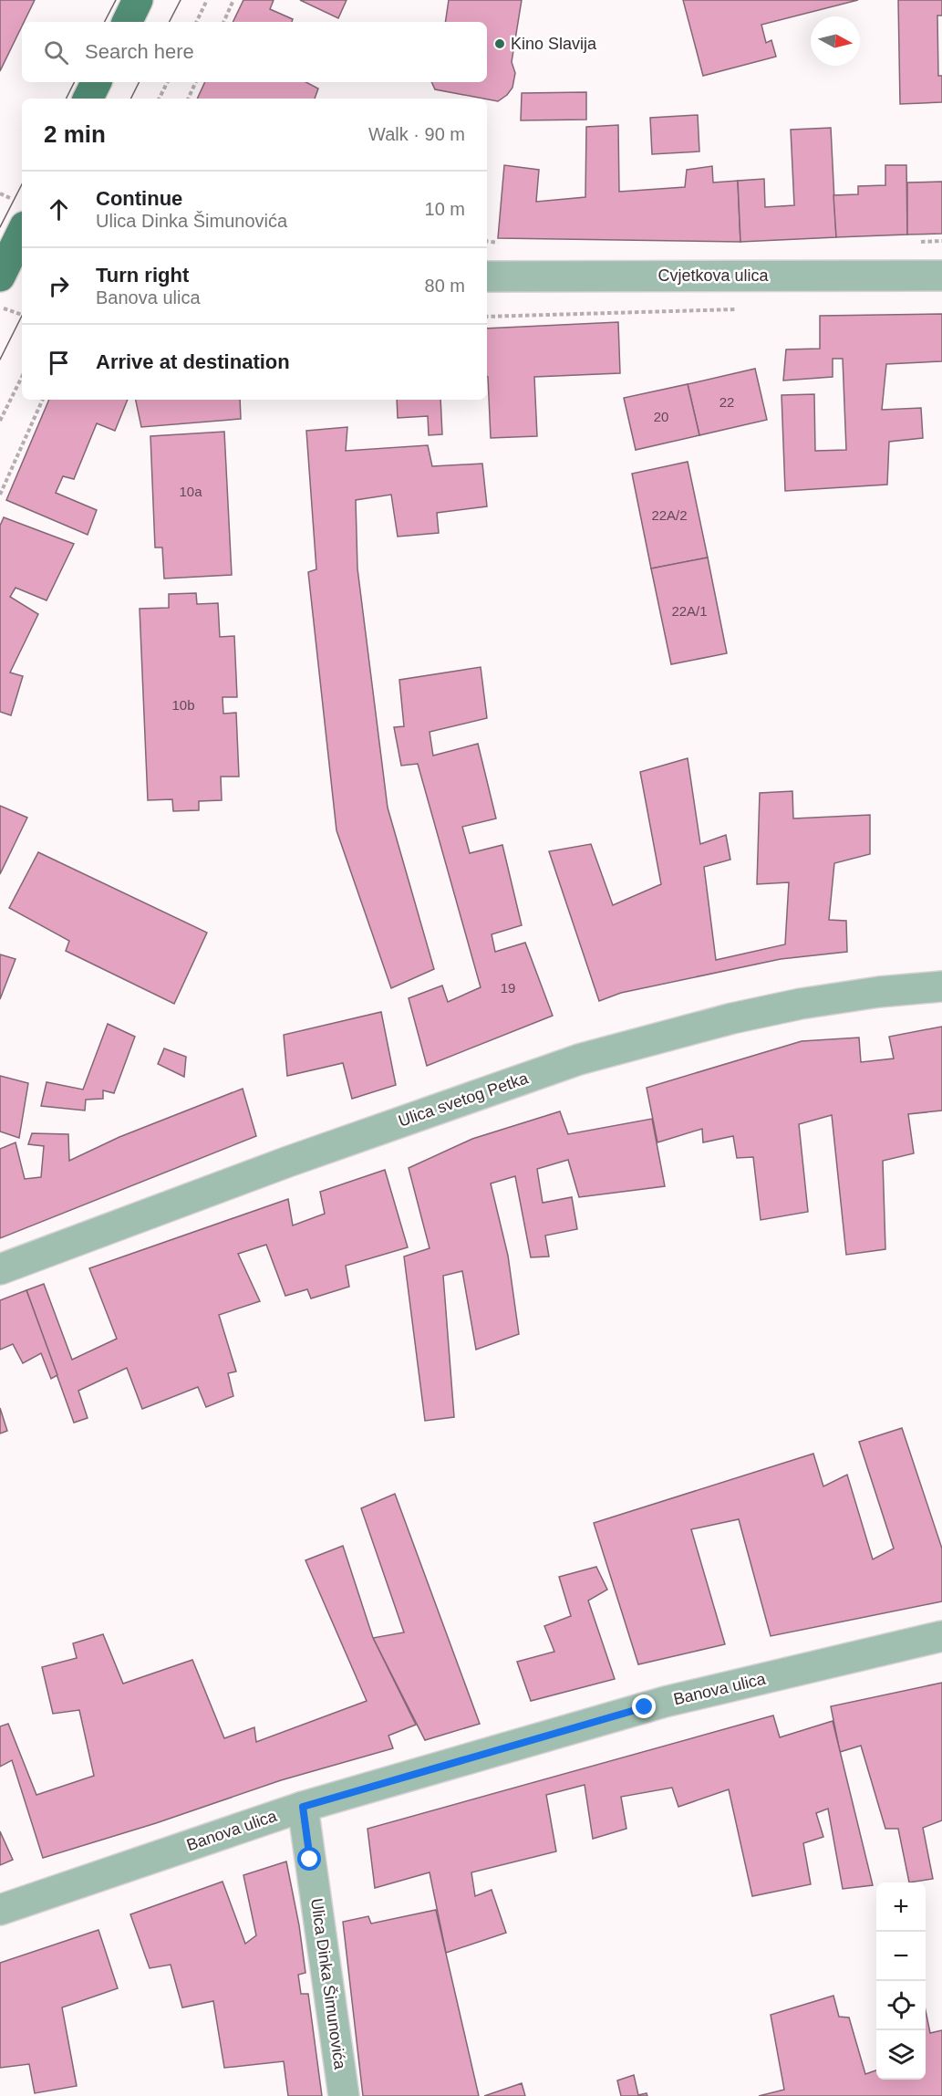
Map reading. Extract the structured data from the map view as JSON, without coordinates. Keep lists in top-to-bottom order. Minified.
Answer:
{"streets":{"street":["Cvjetkova ulica","Ulica svetog Petka","Banova ulica","Ulica Dinka Šimunovića"]},"crossings":[["Banova ulica","Ulica Dinka Šimunovića"]],"places":["Kino Slavija"],"house_numbers":["22","20","10a","22A/2","22A/1","10b","19"],"north":"right","page":{"search":"Search here","heading":["2 min","Walk · 90 m"],"list":[["Continue","Ulica Dinka Šimunovića","10 m"],["Turn right","Banova ulica","80 m"],"Arrive at destination"],"map_buttons":["+","−"]}}
